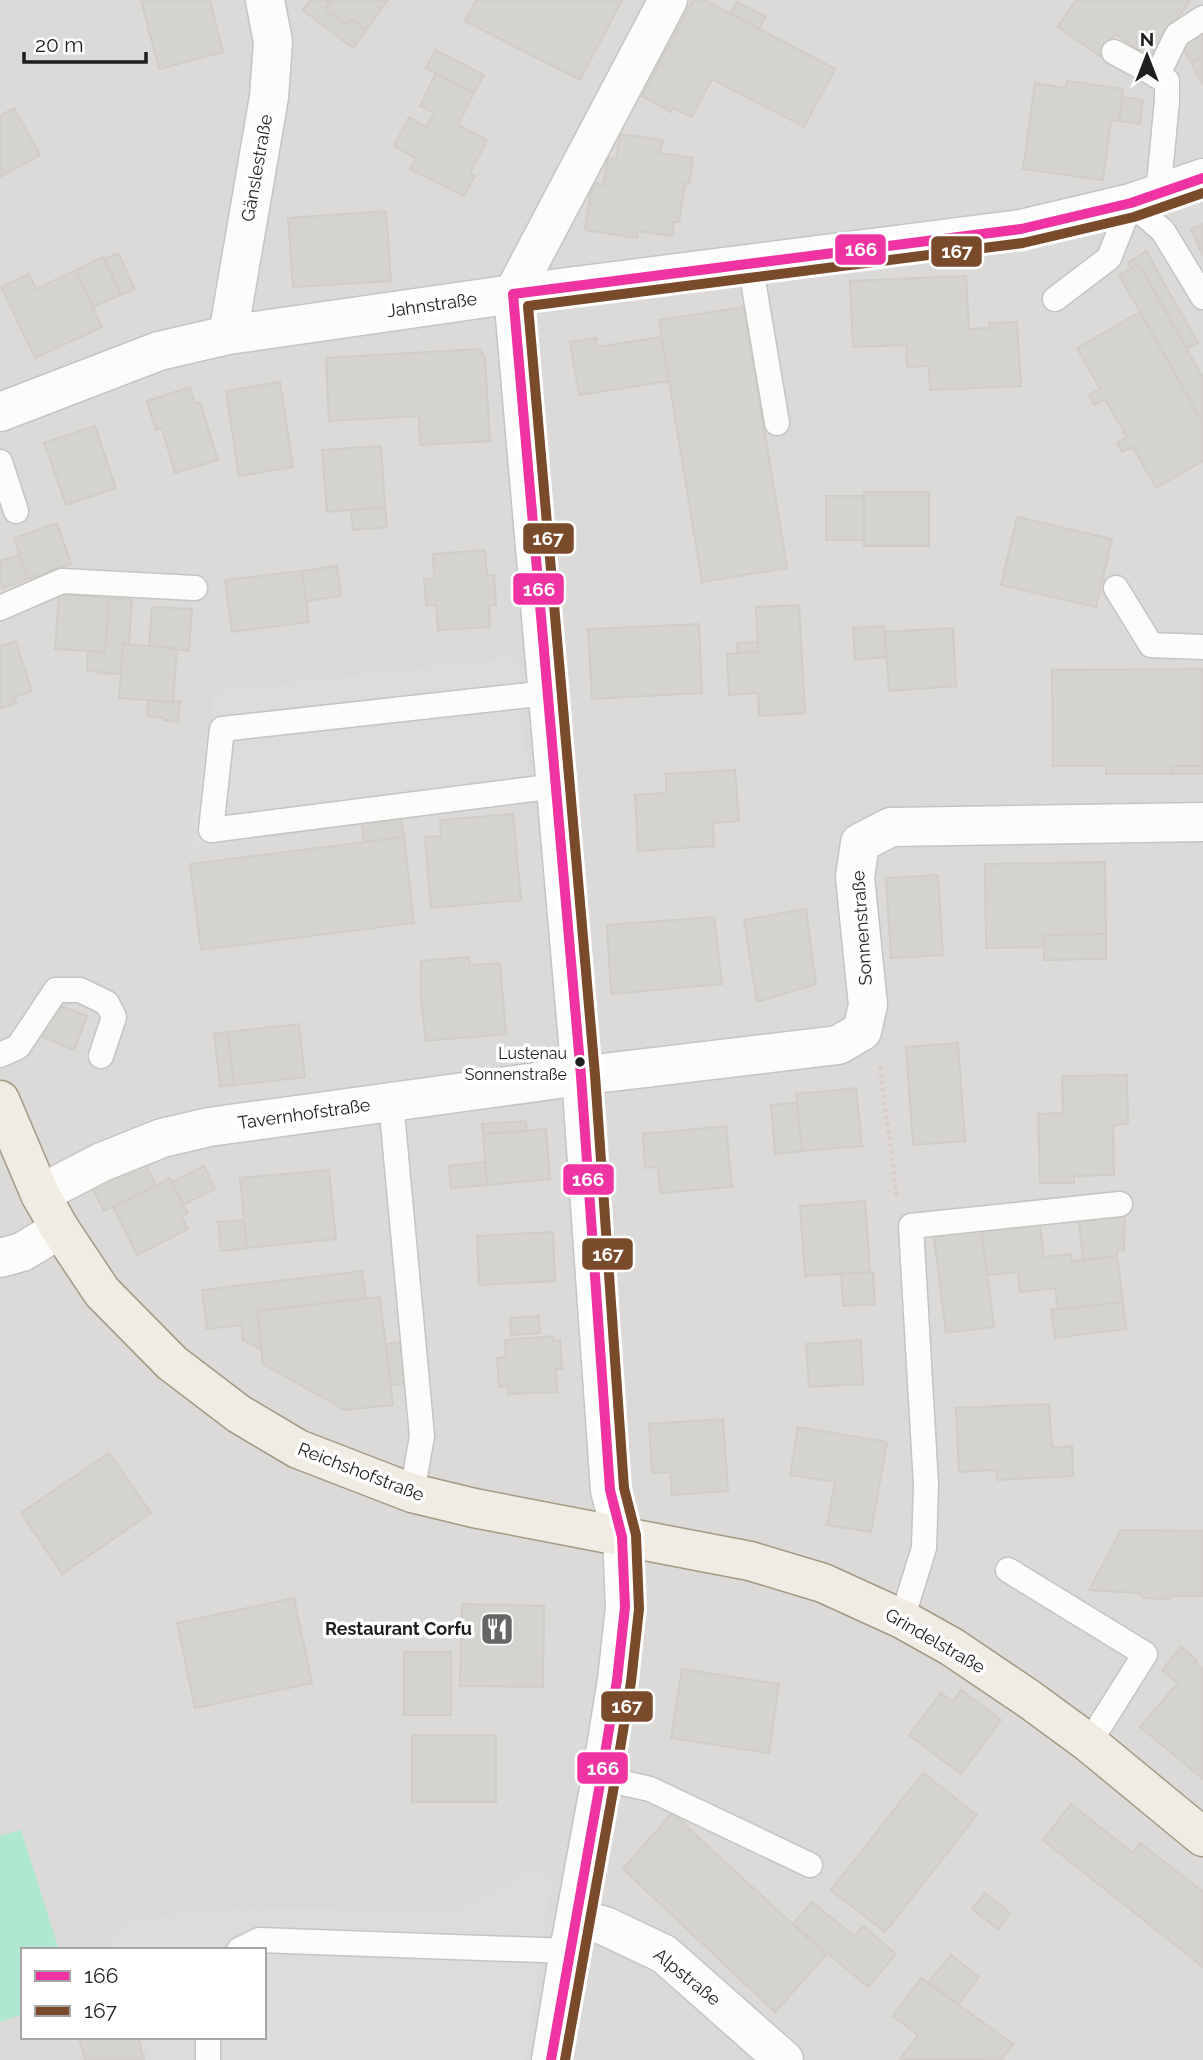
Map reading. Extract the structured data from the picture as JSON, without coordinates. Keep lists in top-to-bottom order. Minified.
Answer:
{"streets":{"main road":["Reichshofstraße","Grindelstraße"],"street":["Gänslestraße","Jahnstraße","Sonnenstraße","Tavernhofstraße","Alpstraße"]},"crossings":[["Gänslestraße","Jahnstraße"],["Tavernhofstraße","Reichshofstraße"],["Reichshofstraße","Grindelstraße"]],"places":{"other":["Lustenau Sonnenstraße"],"restaurant":["Restaurant Corfu"]},"lines":["transit line 166","transit line 167"],"legend":["166","167"],"scale_bar":"20 m","north":"top"}
